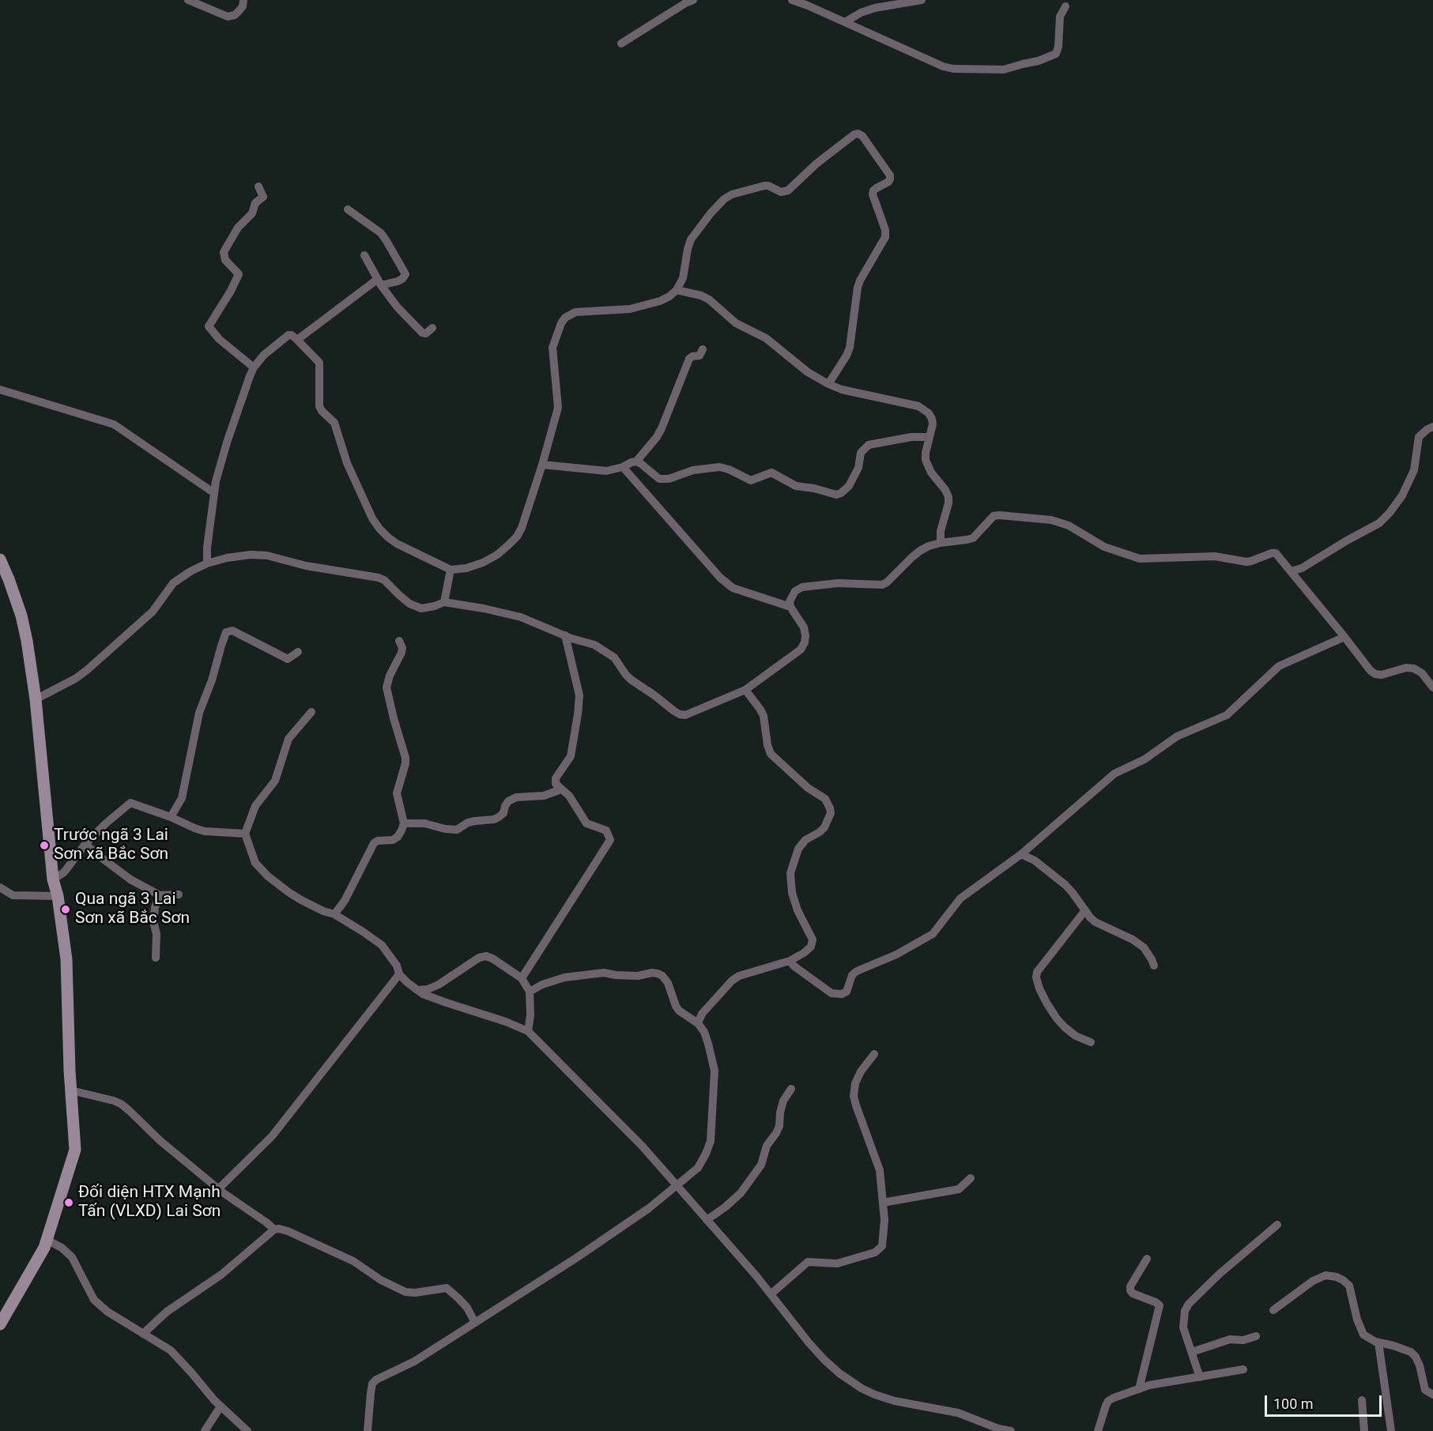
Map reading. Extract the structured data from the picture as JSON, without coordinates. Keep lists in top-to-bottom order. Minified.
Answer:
{"places":["Trước ngã 3 Lai Sơn xã Bắc Sơn","Qua ngã 3 Lai Sơn xã Bắc Sơn","Đối diện HTX Mạnh Tấn (VLXD) Lai Sơn"],"scale_bar":"100 m"}
